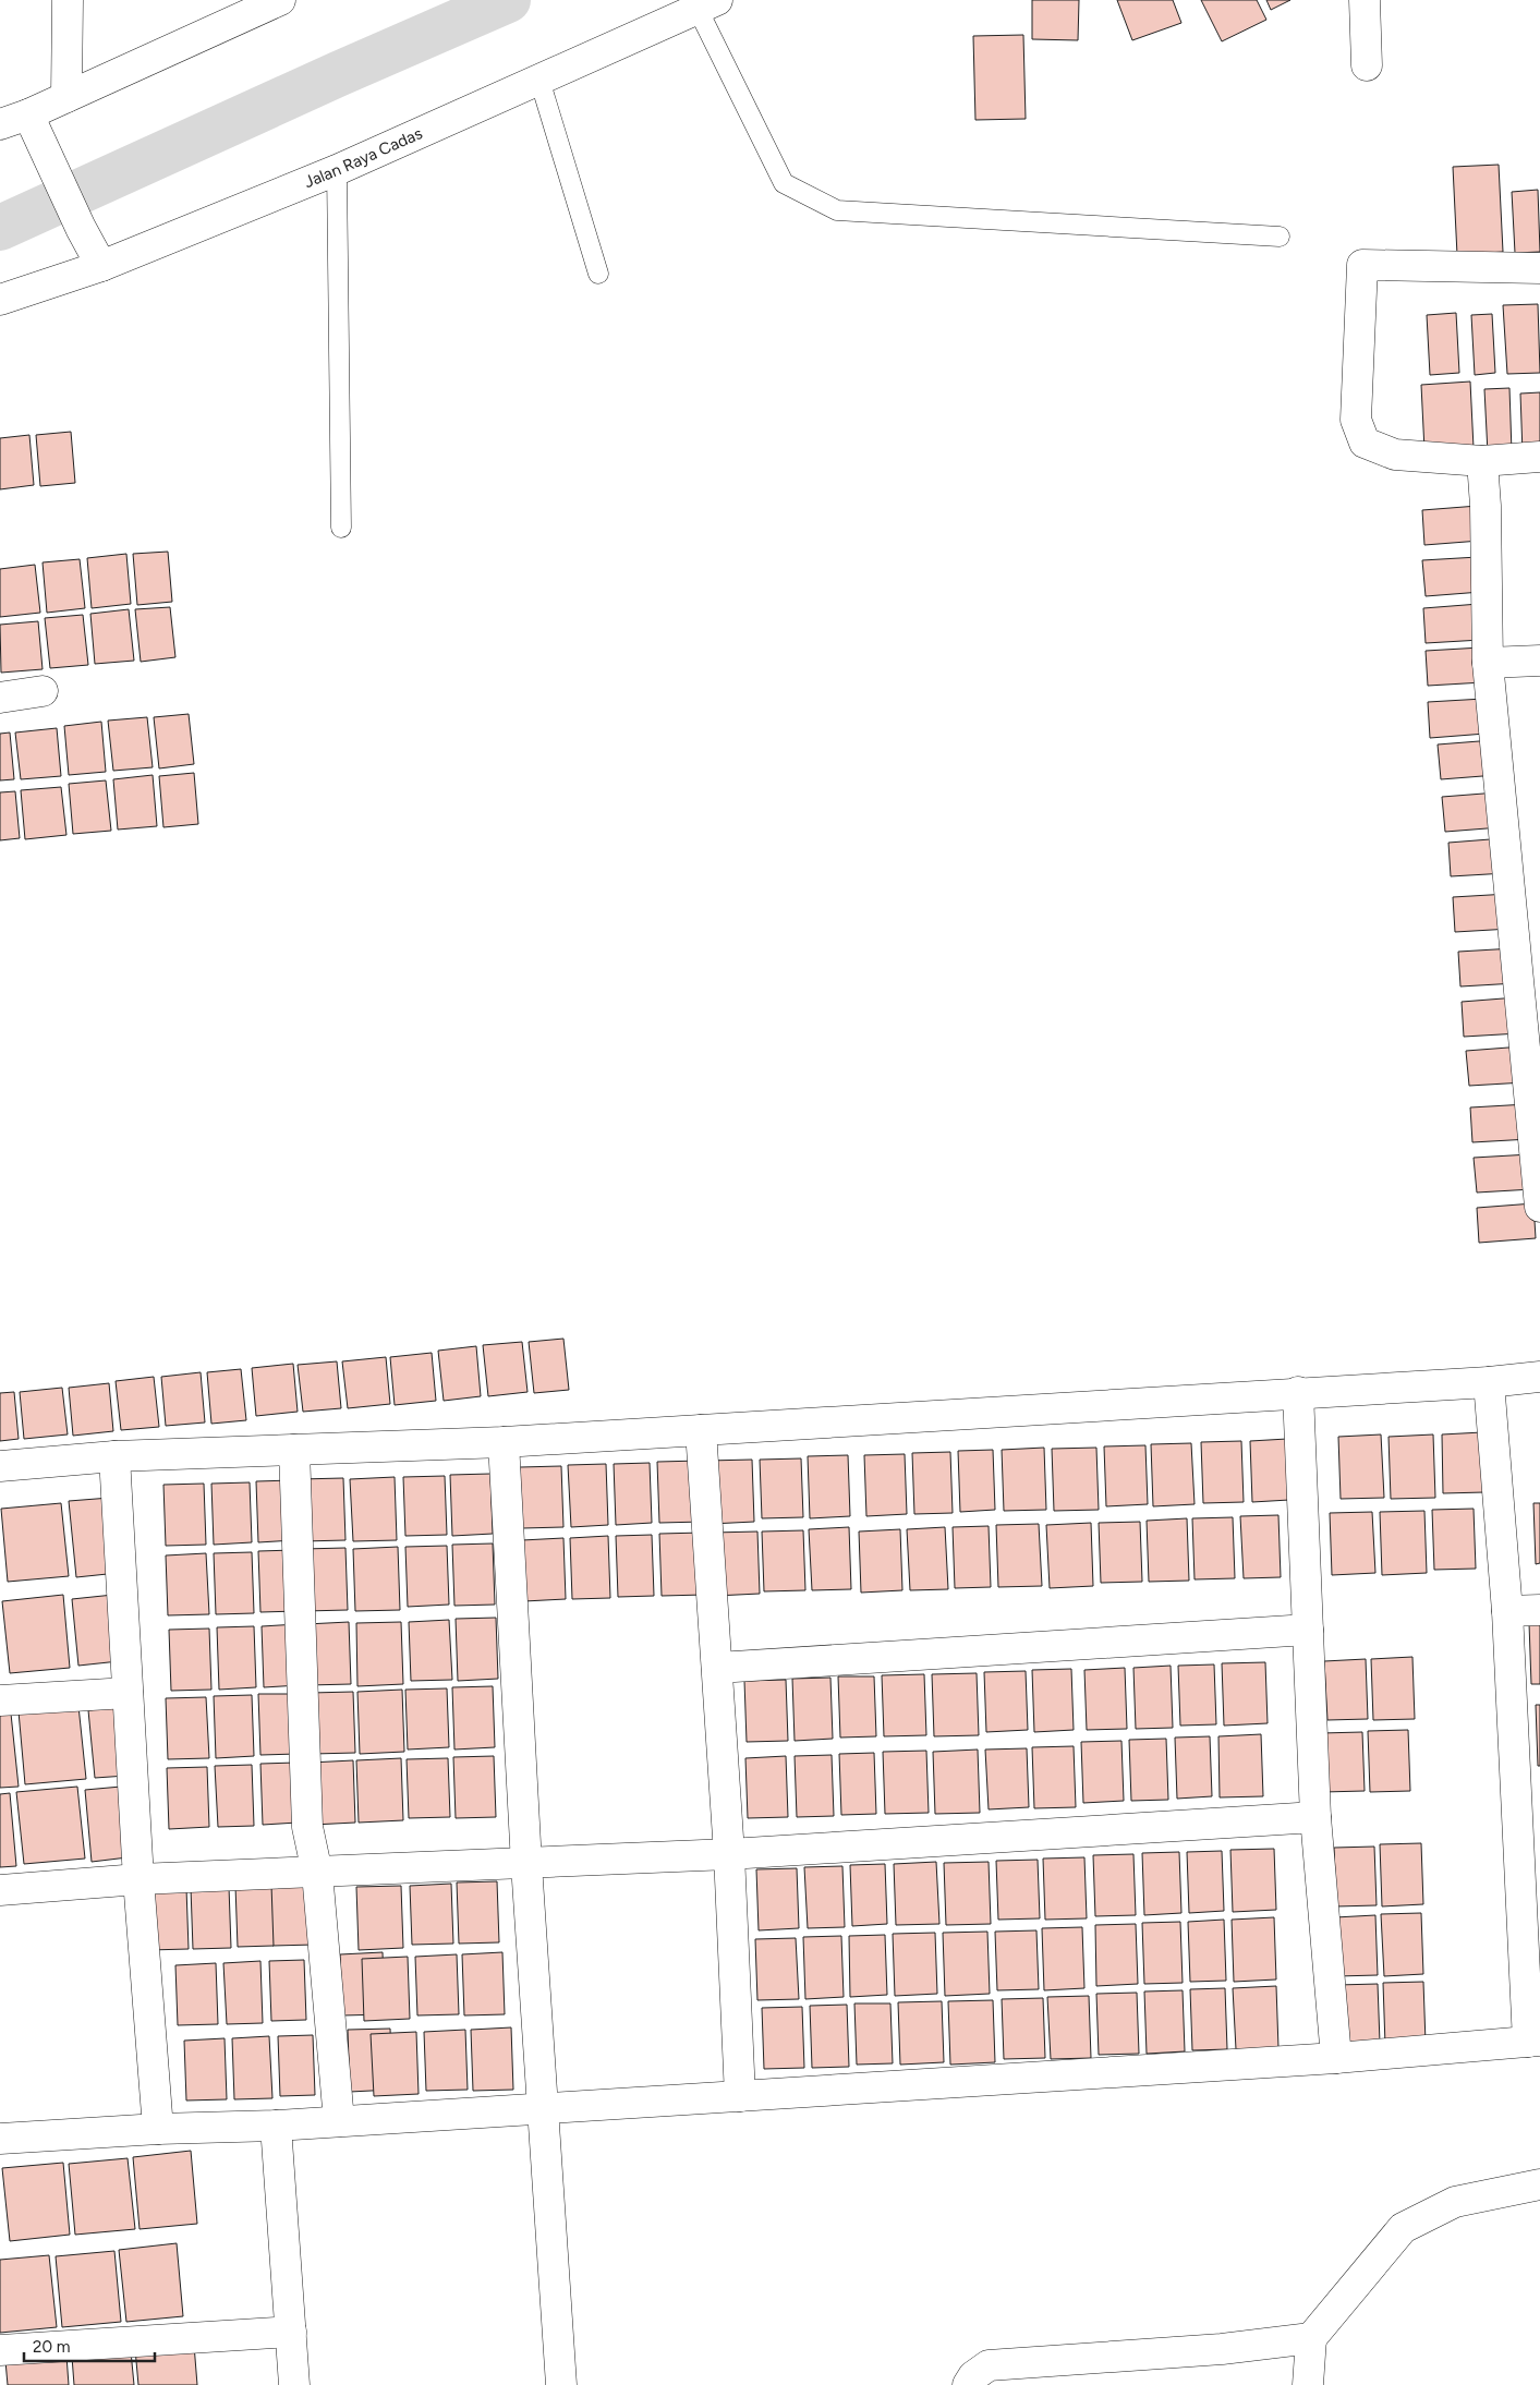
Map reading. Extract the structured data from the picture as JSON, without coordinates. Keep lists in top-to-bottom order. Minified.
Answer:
{"streets":{"street":["Jalan Raya Cadas"]},"scale_bar":"20 m"}
